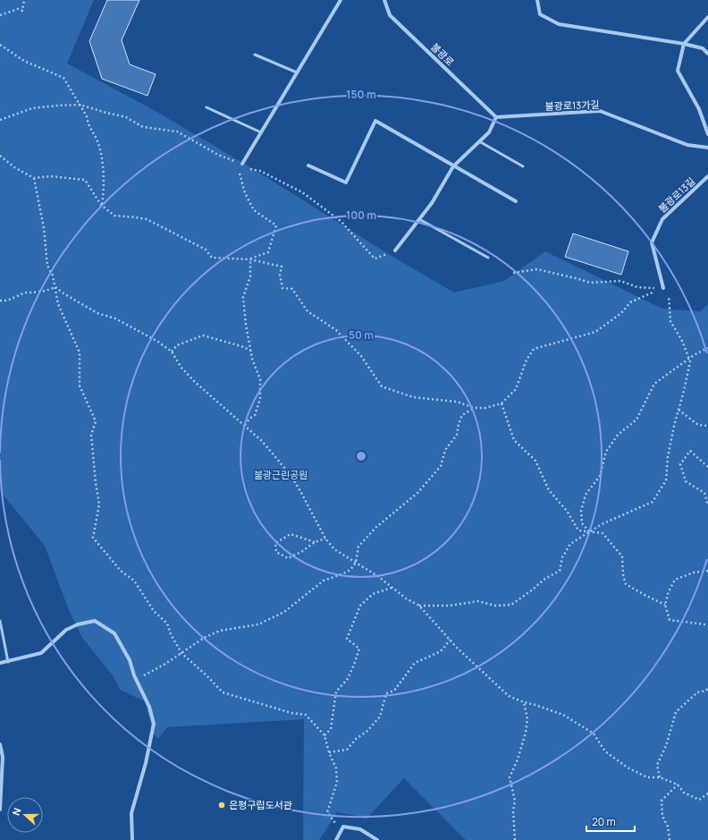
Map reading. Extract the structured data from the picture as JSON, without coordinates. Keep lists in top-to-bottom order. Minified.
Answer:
{"streets":{"street":["불광로","불광로13가길","불광로13길"]},"crossings":[["불광로","불광로13가길"]],"parks":["불광근린공원"],"places":["은평구립도서관"],"scale_bar":"20 m","north":"left","rings":["150 m","100 m","50 m"]}
